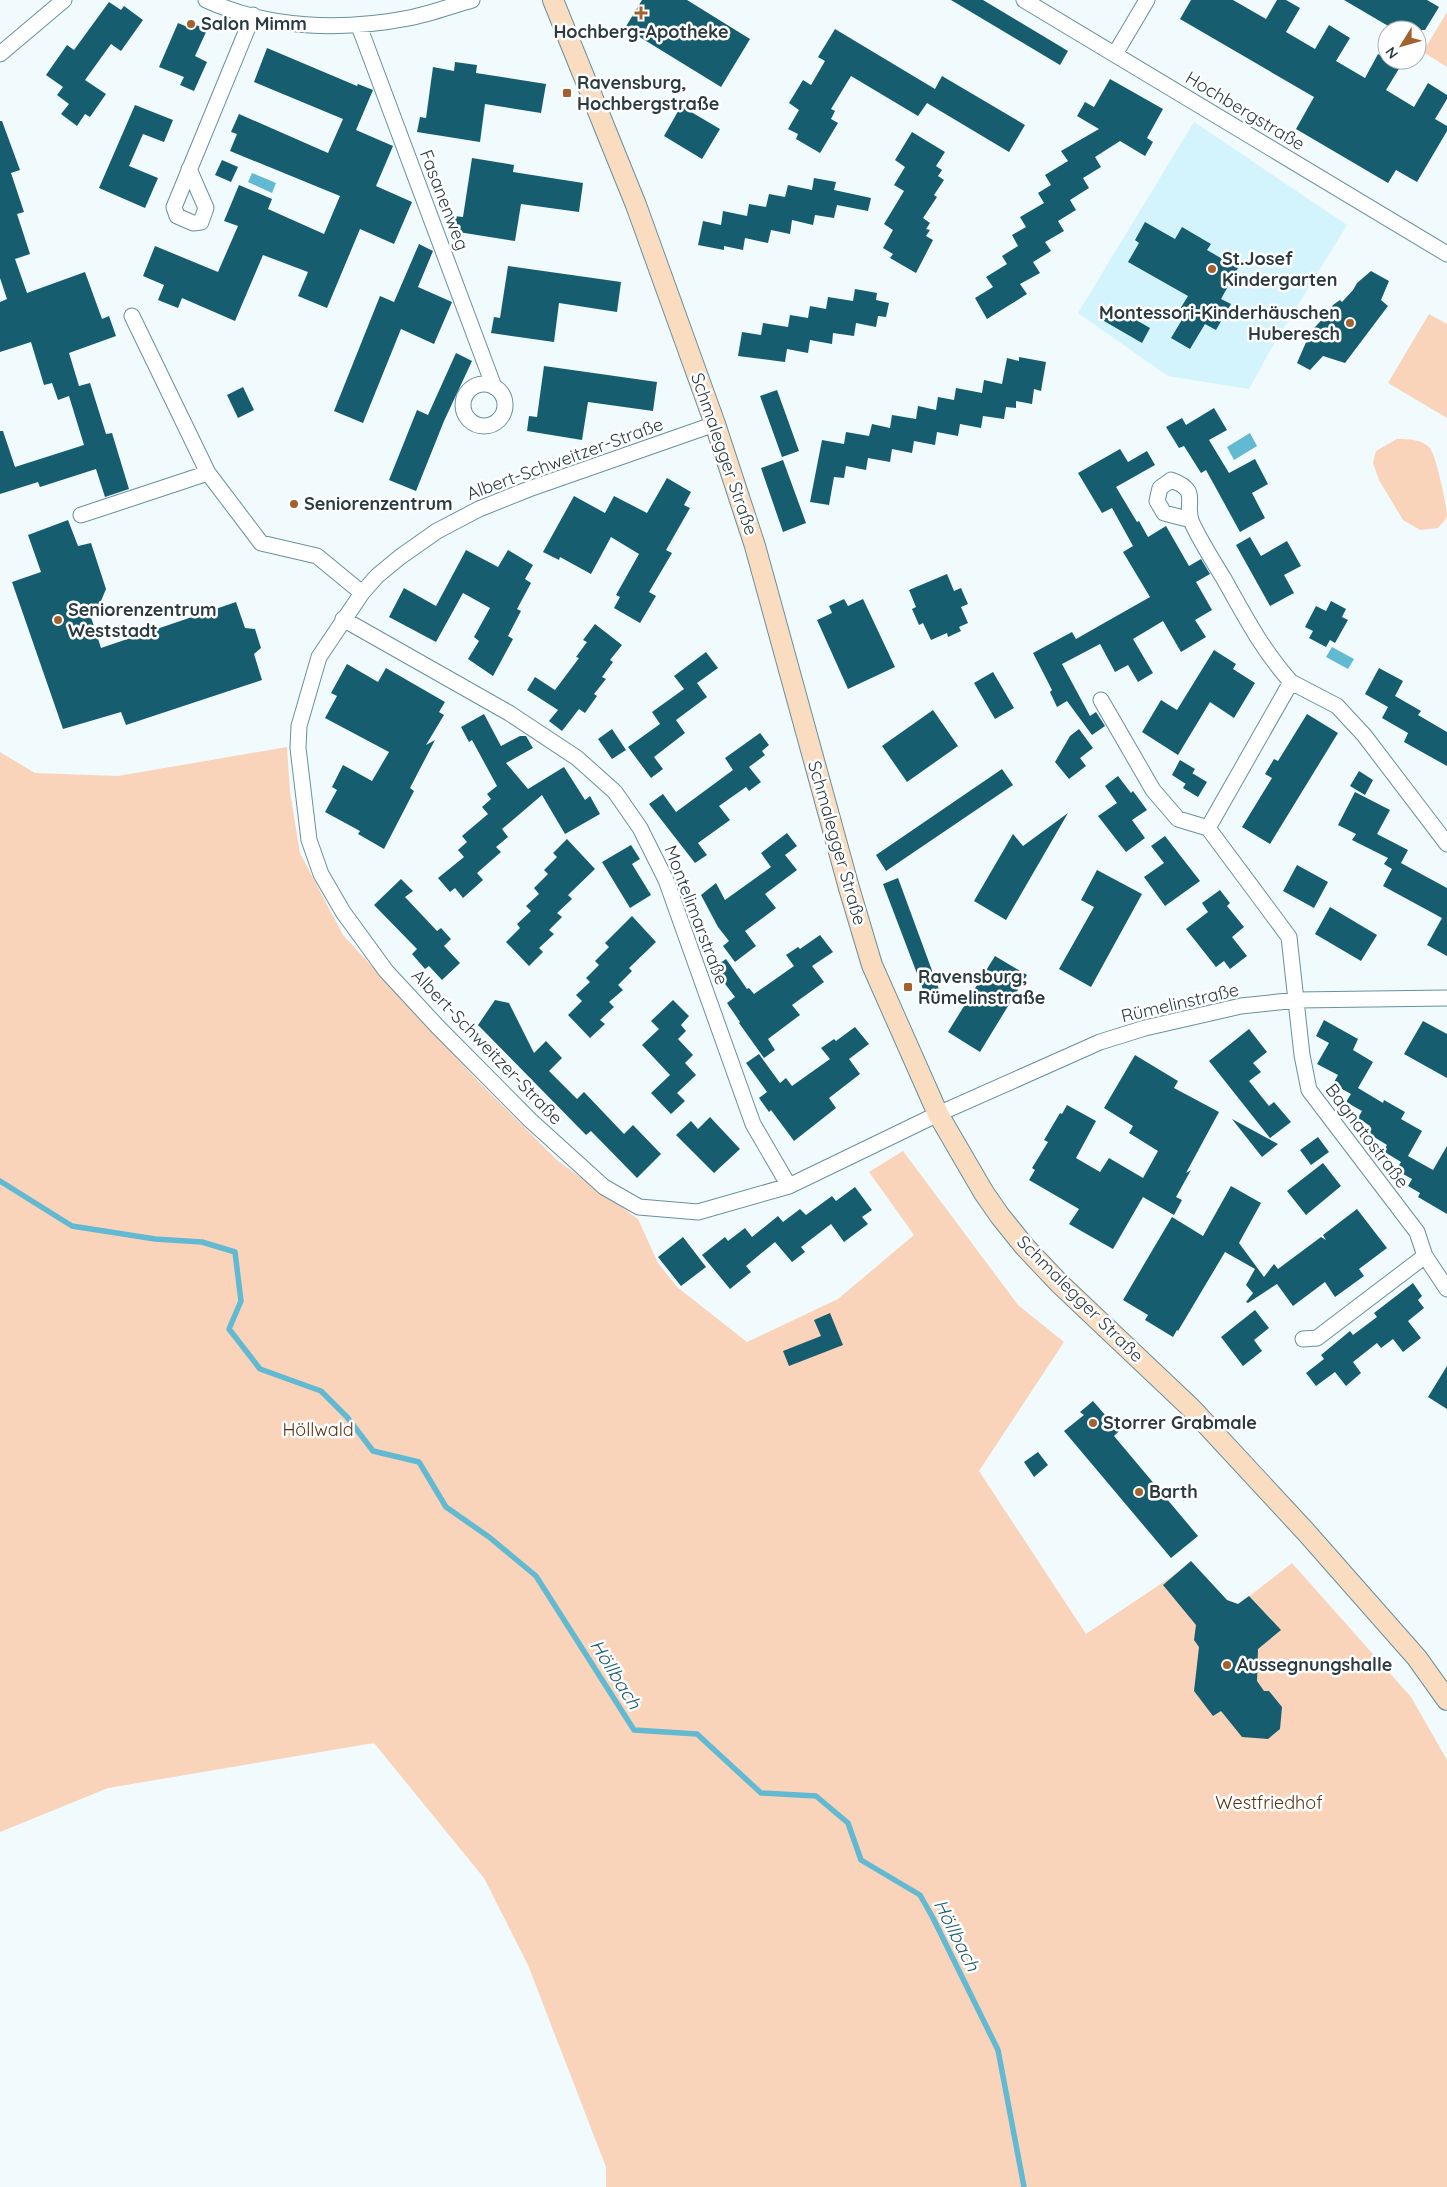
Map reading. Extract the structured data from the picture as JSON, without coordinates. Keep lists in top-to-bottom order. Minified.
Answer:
{"streets":{"street":["Hochbergstraße","Fasanenweg","Schmalegger Straße","Albert-Schweitzer-Straße","Montelimarstraße","Rümelinstraße","Bagnatostraße"]},"crossings":[["Schmalegger Straße","Albert-Schweitzer-Straße"],["Schmalegger Straße","Rümelinstraße"],["Albert-Schweitzer-Straße","Montelimarstraße"],["Albert-Schweitzer-Straße","Rümelinstraße"],["Rümelinstraße","Bagnatostraße"]],"water":["Höllbach"],"parks":["Höllwald","Westfriedhof"],"places":{"health":["Hochberg-Apotheke"],"other":["Salon Mimm","St.Josef Kindergarten","Montessori-Kinderhäuschen Huberesch","Seniorenzentrum","Seniorenzentrum Weststadt","Storrer Grabmale","Barth","Aussegnungshalle"],"transit":["Ravensburg, Hochbergstraße","Ravensburg, Rümelinstraße"]},"north":"bottom left"}
